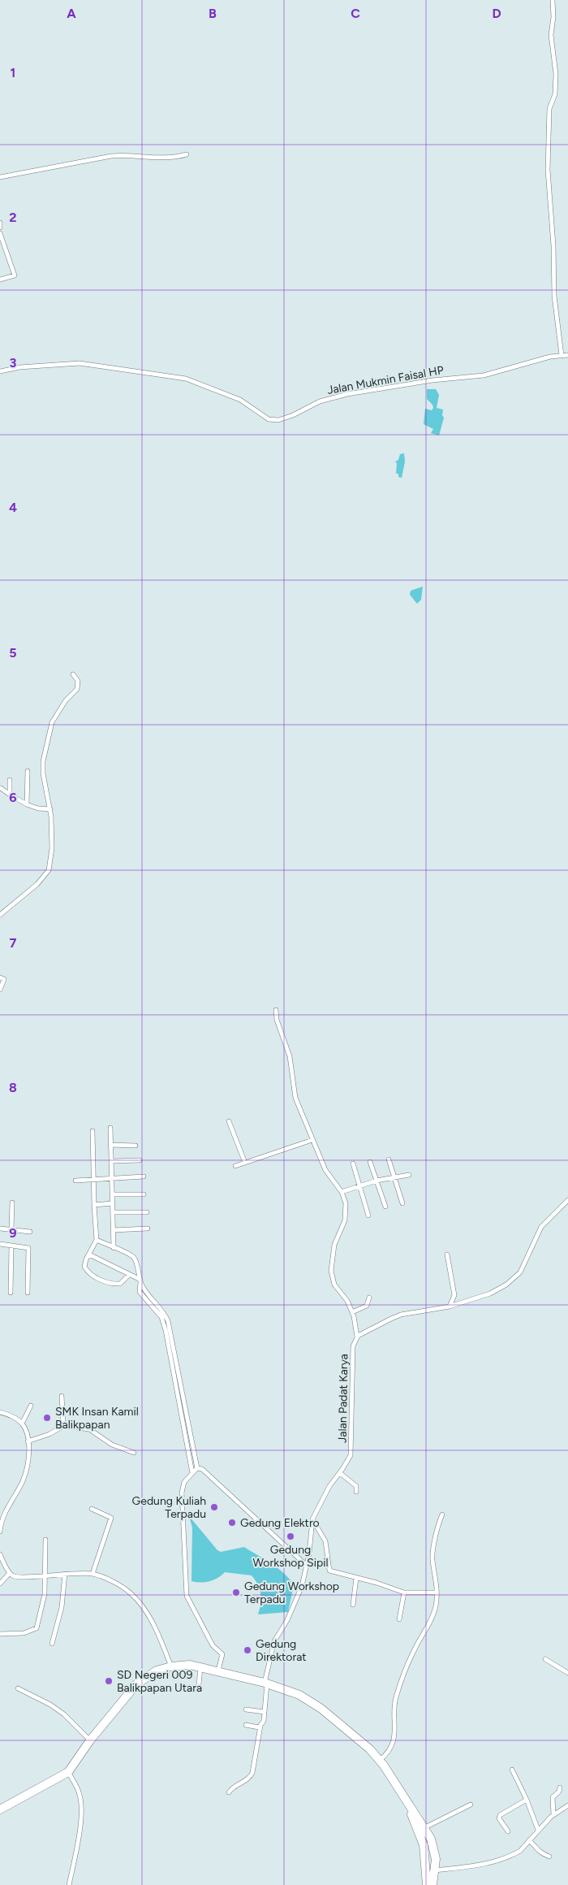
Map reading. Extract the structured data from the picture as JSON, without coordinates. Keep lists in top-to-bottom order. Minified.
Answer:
{"streets":{"street":["Jalan Mukmin Faisal HP","Jalan Padat Karya"]},"places":["SMK Insan Kamil Balikpapan","Gedung Kuliah Terpadu","Gedung Elektro","Gedung Workshop Sipil","Gedung Workshop Terpadu","Gedung Direktorat","SD Negeri 009 Balikpapan Utara"],"grid":{"columns":["A","B","C","D"],"rows":["1","2","3","4","5","6","7","8","9"]}}
